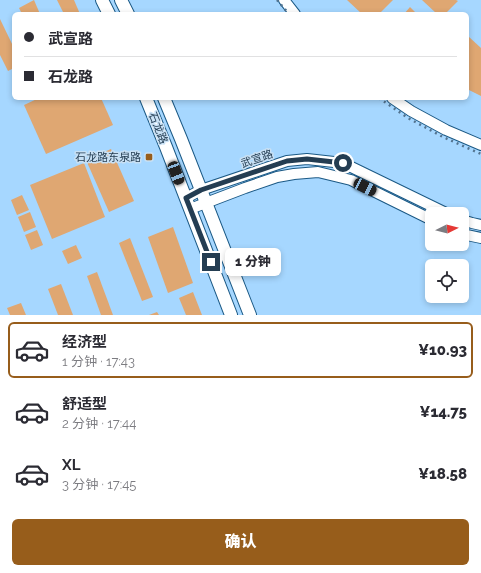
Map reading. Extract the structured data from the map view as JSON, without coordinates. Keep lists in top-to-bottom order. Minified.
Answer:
{"streets":{"main road":["石龙路"],"street":["武宣路"]},"crossings":[["石龙路","武宣路"]],"places":{"transit":["石龙路东泉路"]},"north":"right","page":{"banner":["武宣路","石龙路"],"bubble":"1 分钟","list":[{"name":"经济型","note":"1 分钟 · 17:43","value":"¥10.93"},{"name":"舒适型","note":"2 分钟 · 17:44","value":"¥14.75"},{"name":"XL","note":"3 分钟 · 17:45","value":"¥18.58"}],"buttons":"确认"}}
